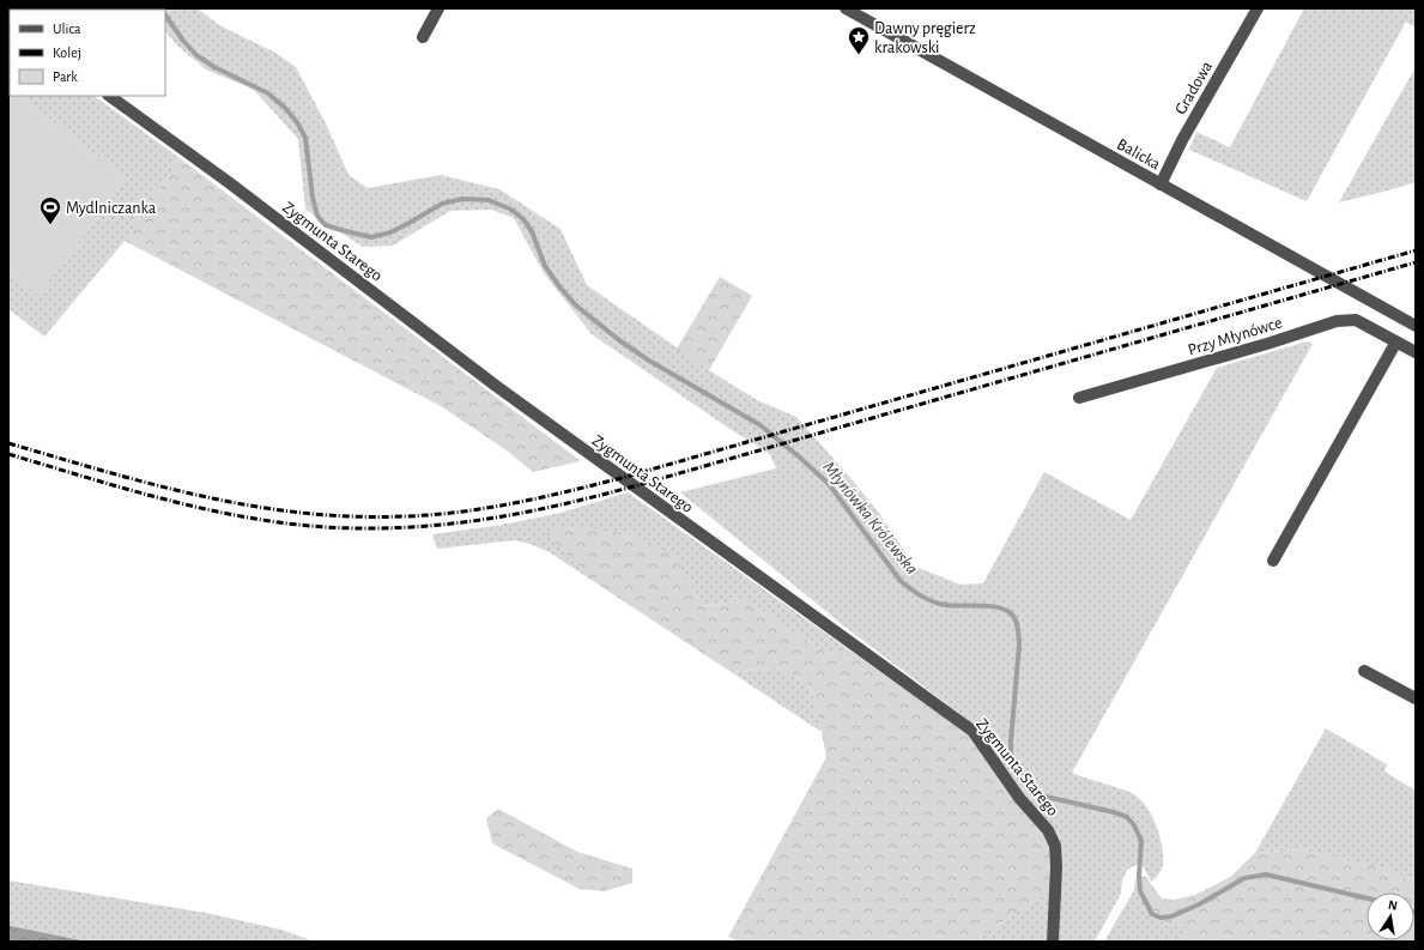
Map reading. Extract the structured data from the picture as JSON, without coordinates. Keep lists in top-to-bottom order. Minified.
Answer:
{"streets":{"street":["Gradowa","Balicka","Zygmunta Starego","Przy Młynówce"]},"crossings":[["Gradowa","Balicka"]],"water":["Młynówka Królewska"],"places":{"place":["Dawny pręgierz krakowski"],"sports":["Mydlniczanka"]},"legend":["Ulica","Kolej","Park"],"north":"top"}
